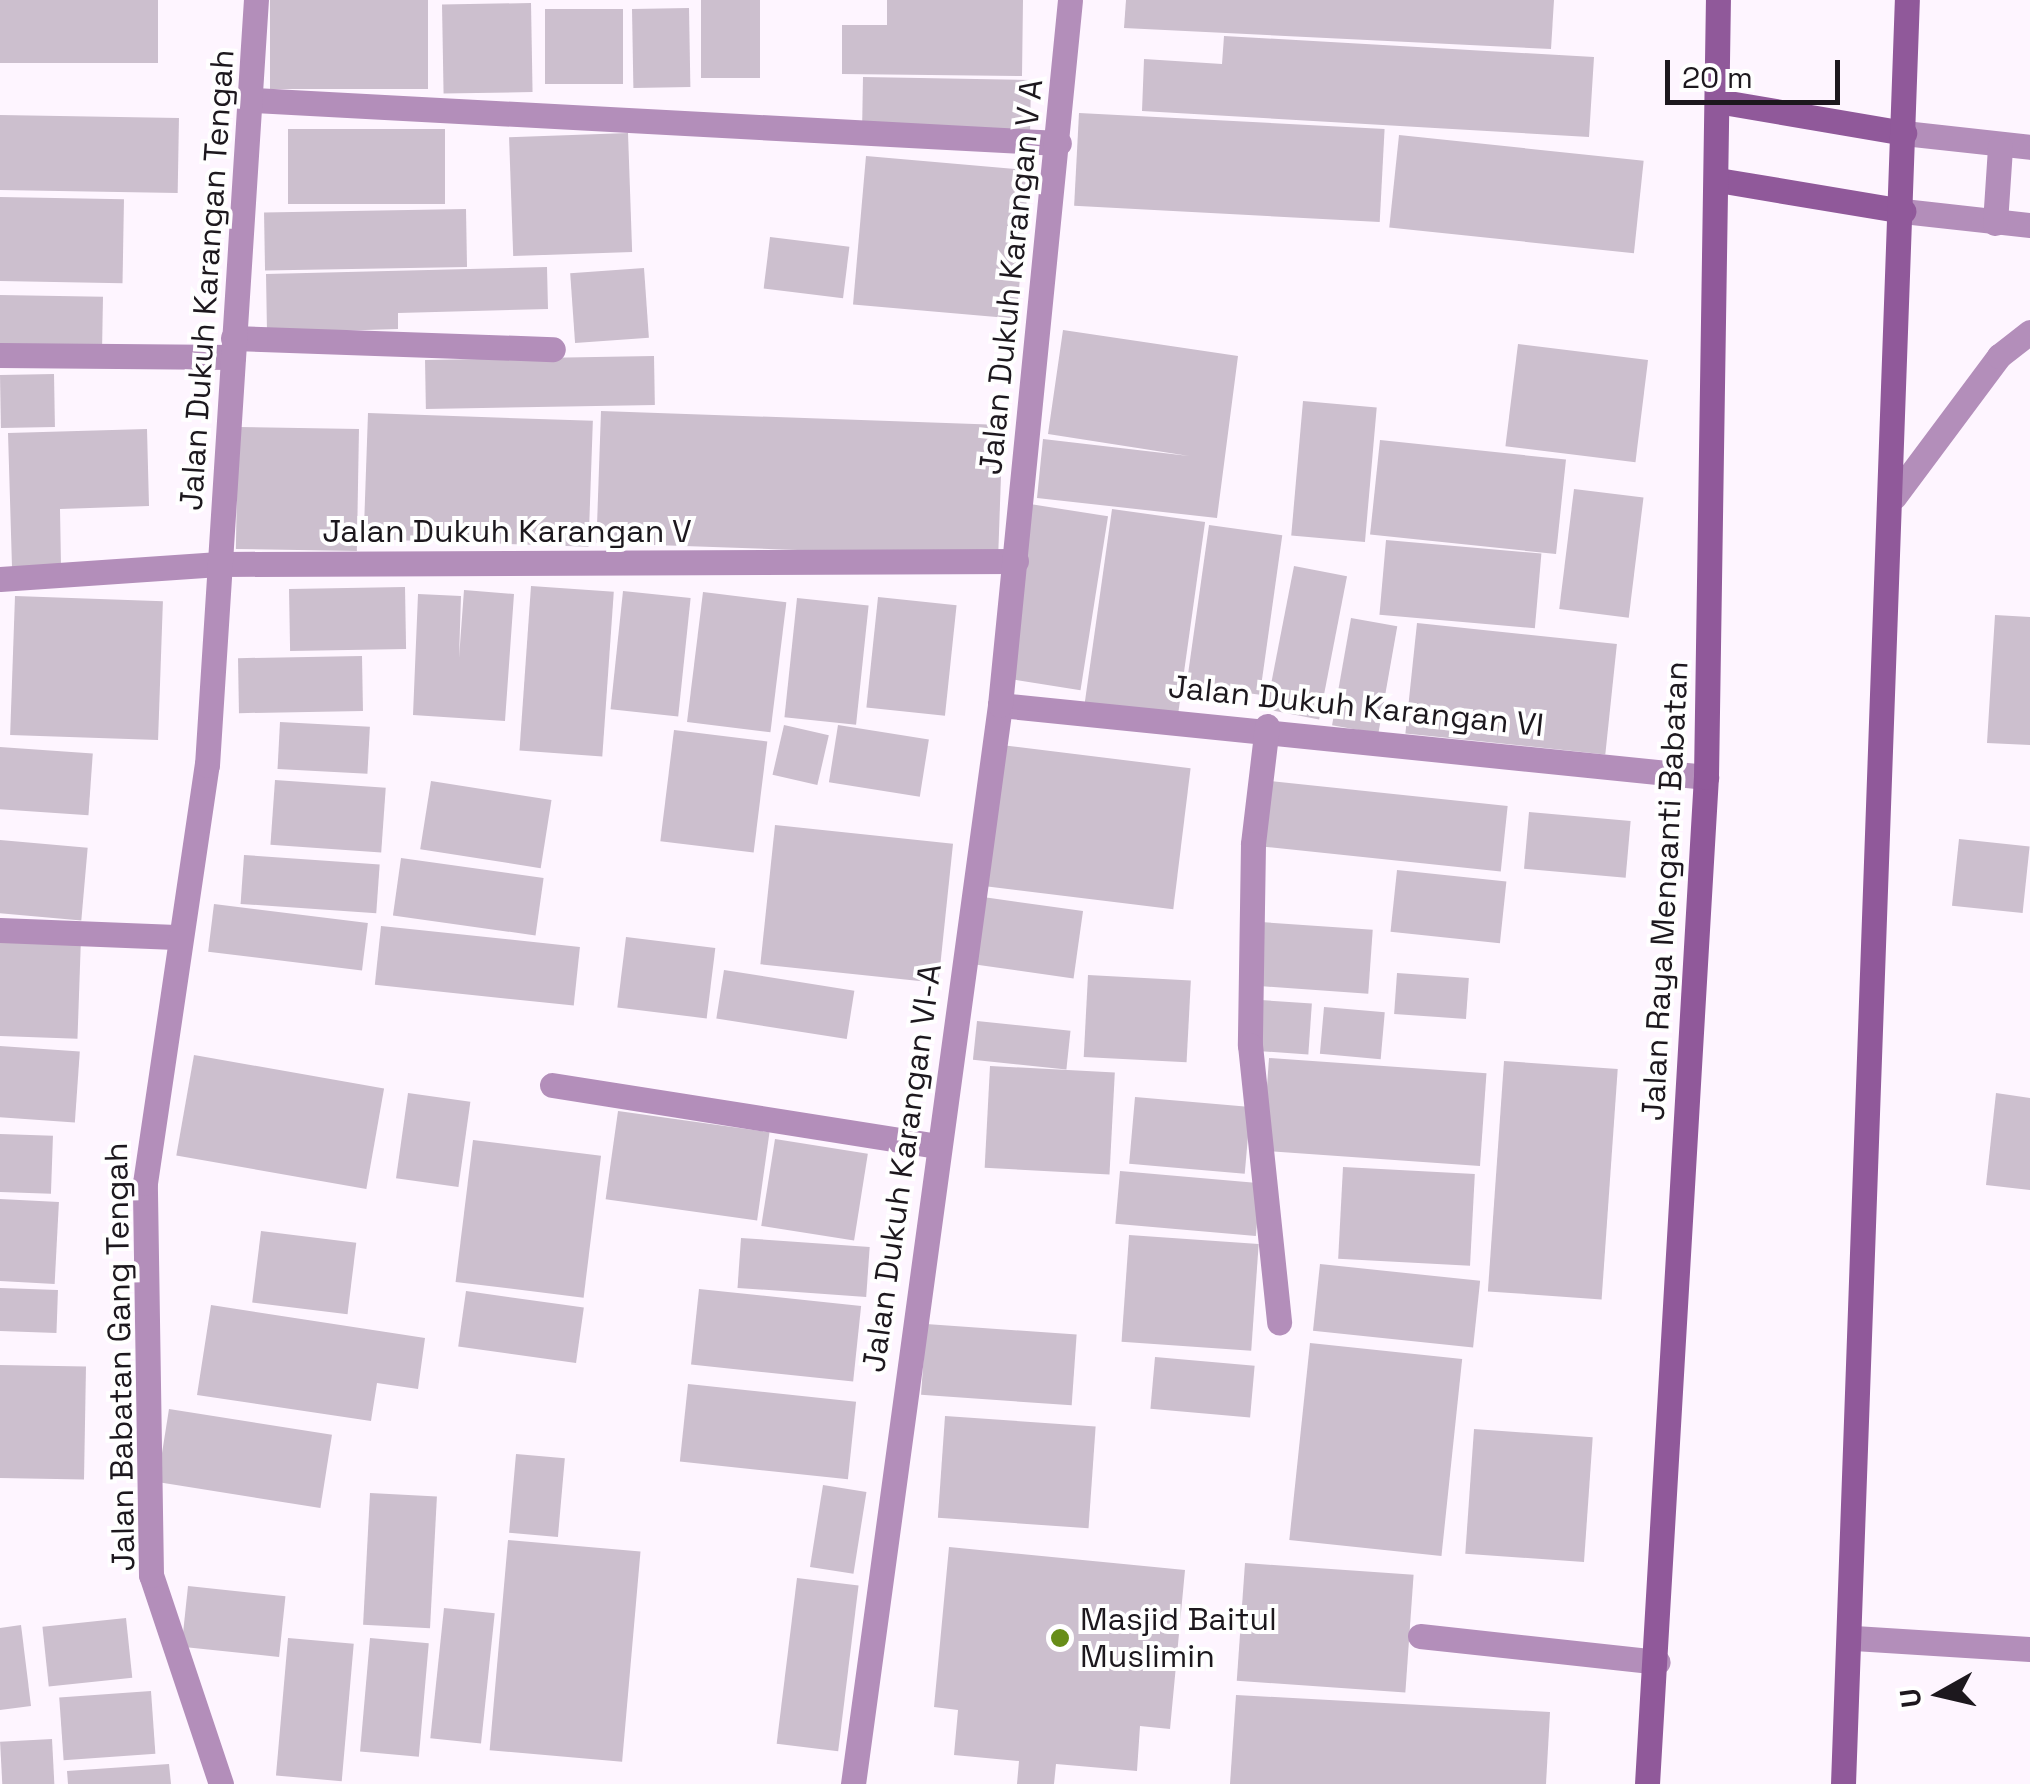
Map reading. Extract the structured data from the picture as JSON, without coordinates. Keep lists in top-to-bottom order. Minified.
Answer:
{"streets":{"main road":["Jalan Raya Menganti Babatan"],"street":["Jalan Dukuh Karangan V A","Jalan Dukuh Karangan Tengah","Jalan Dukuh Karangan V","Jalan Dukuh Karangan VI","Jalan Dukuh Karangan VI-A","Jalan Babatan Gang Tengah"]},"crossings":[["Jalan Dukuh Karangan V A","Jalan Dukuh Karangan V"],["Jalan Dukuh Karangan V A","Jalan Dukuh Karangan VI-A"],["Jalan Dukuh Karangan Tengah","Jalan Dukuh Karangan V"],["Jalan Dukuh Karangan Tengah","Jalan Babatan Gang Tengah"],["Jalan Dukuh Karangan V","Jalan Dukuh Karangan VI-A"],["Jalan Dukuh Karangan V","Jalan Babatan Gang Tengah"],["Jalan Dukuh Karangan VI","Jalan Raya Menganti Babatan"],["Jalan Dukuh Karangan VI","Jalan Dukuh Karangan VI-A"]],"places":["Masjid Baitul Muslimin"],"scale_bar":"20 m","north":"left"}
